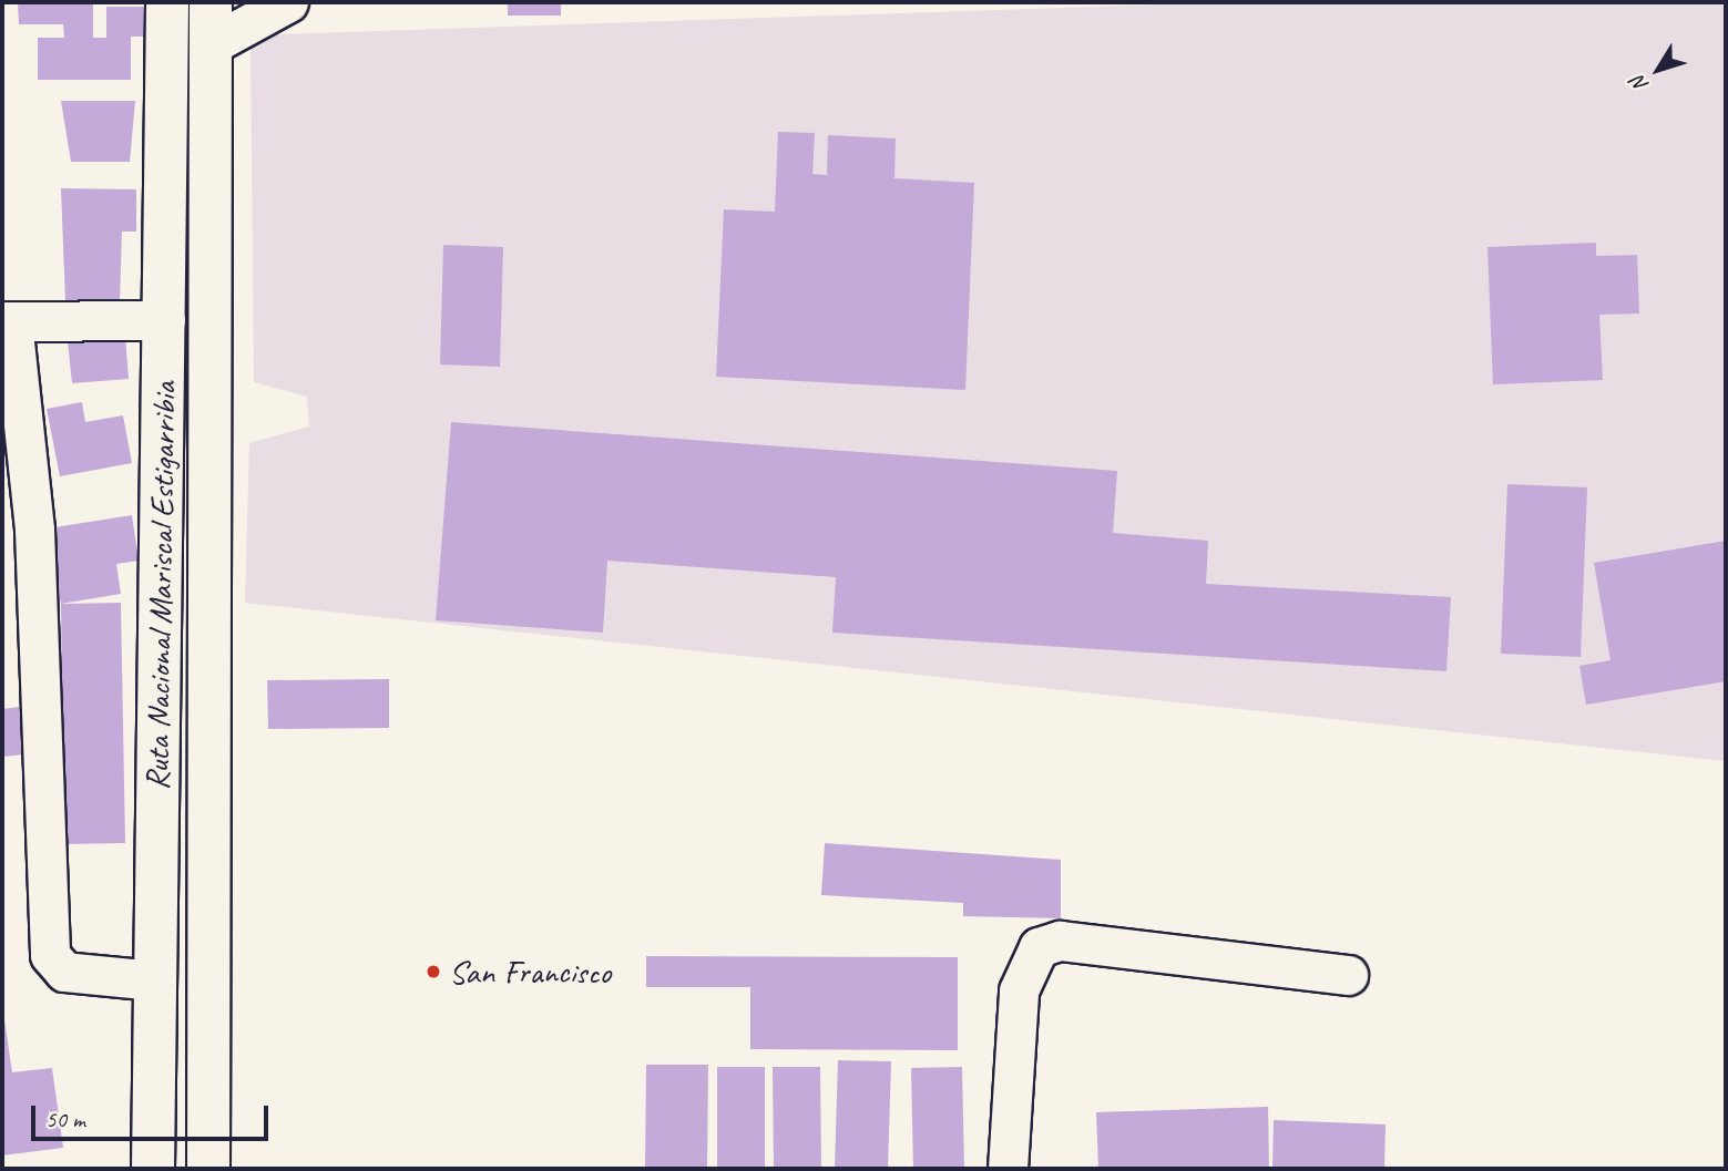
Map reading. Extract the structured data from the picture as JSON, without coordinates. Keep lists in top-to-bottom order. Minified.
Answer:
{"streets":{"highway":["Ruta Nacional Mariscal Estigarribia"]},"places":["San Francisco"],"scale_bar":"50 m","north":"bottom left"}
